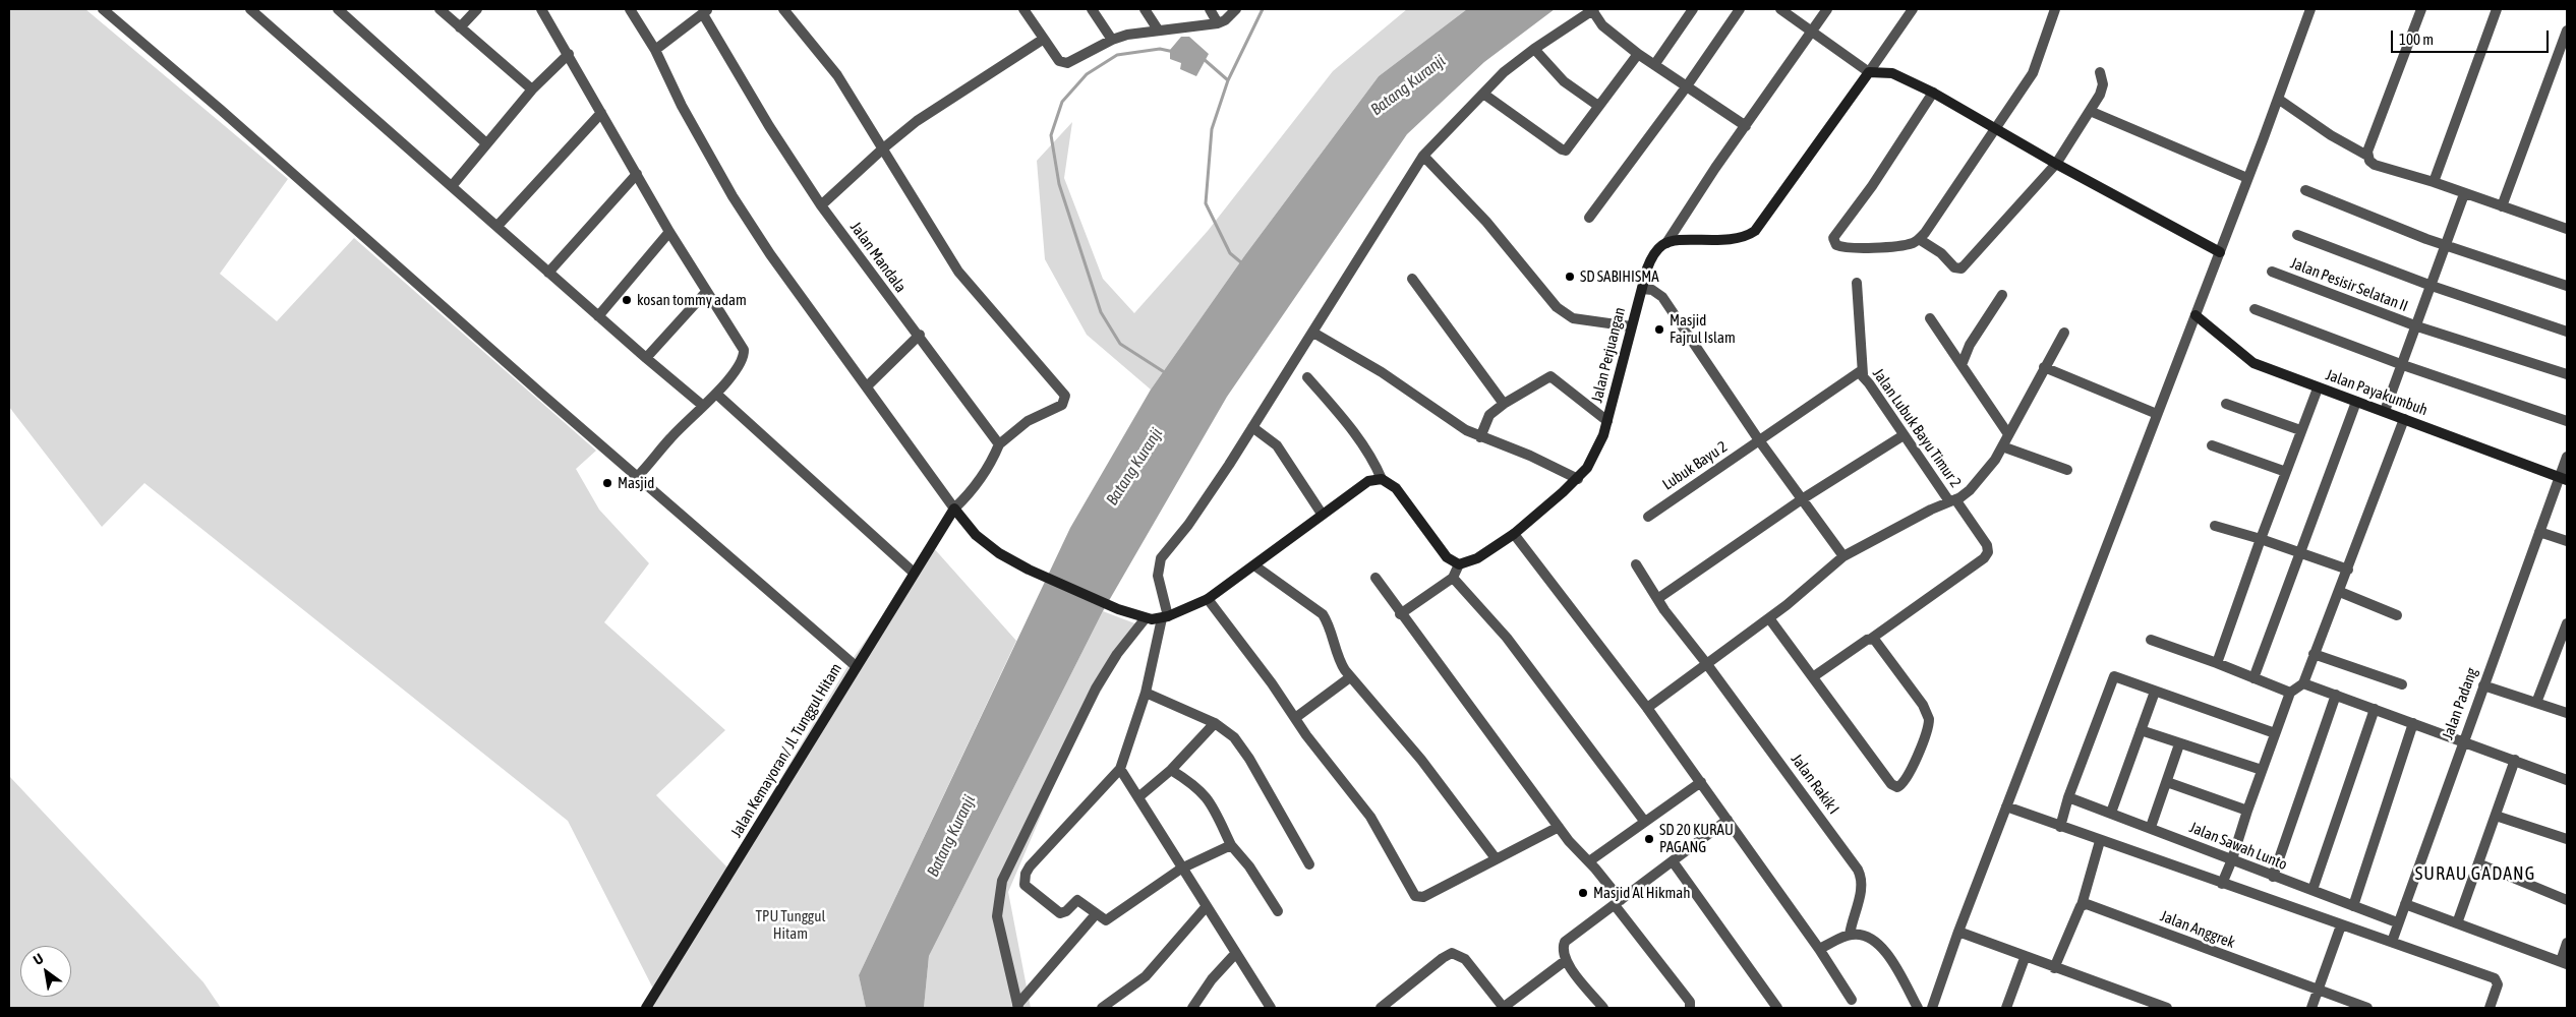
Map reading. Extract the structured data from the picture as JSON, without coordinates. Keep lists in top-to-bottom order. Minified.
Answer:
{"streets":{"street":["Jalan Mandala","Jalan Pesisir Selatan II","Jalan Perjuangan","Jalan Payakumbuh","Jalan Lubuk Bayu Timur 2","Lubuk Bayu 2","Jalan Padang","Jalan Kemayoran/ Jl. Tunggul Hitam","Jalan Rakik I","Jalan Sawah Lunto","Jalan Anggrek"]},"crossings":[["Jalan Payakumbuh","Jalan Padang"],["Jalan Lubuk Bayu Timur 2","Lubuk Bayu 2"],["Jalan Padang","Jalan Sawah Lunto"]],"districts":["SURAU GADANG"],"water":["Batang Kuranji"],"parks":["TPU Tunggul Hitam"],"places":["SD SABIHISMA","kosan tommy adam","Masjid Fajrul Islam","Masjid","SD 20 KURAU PAGANG","Masjid Al Hikmah"],"scale_bar":"100 m","north":"top left"}
